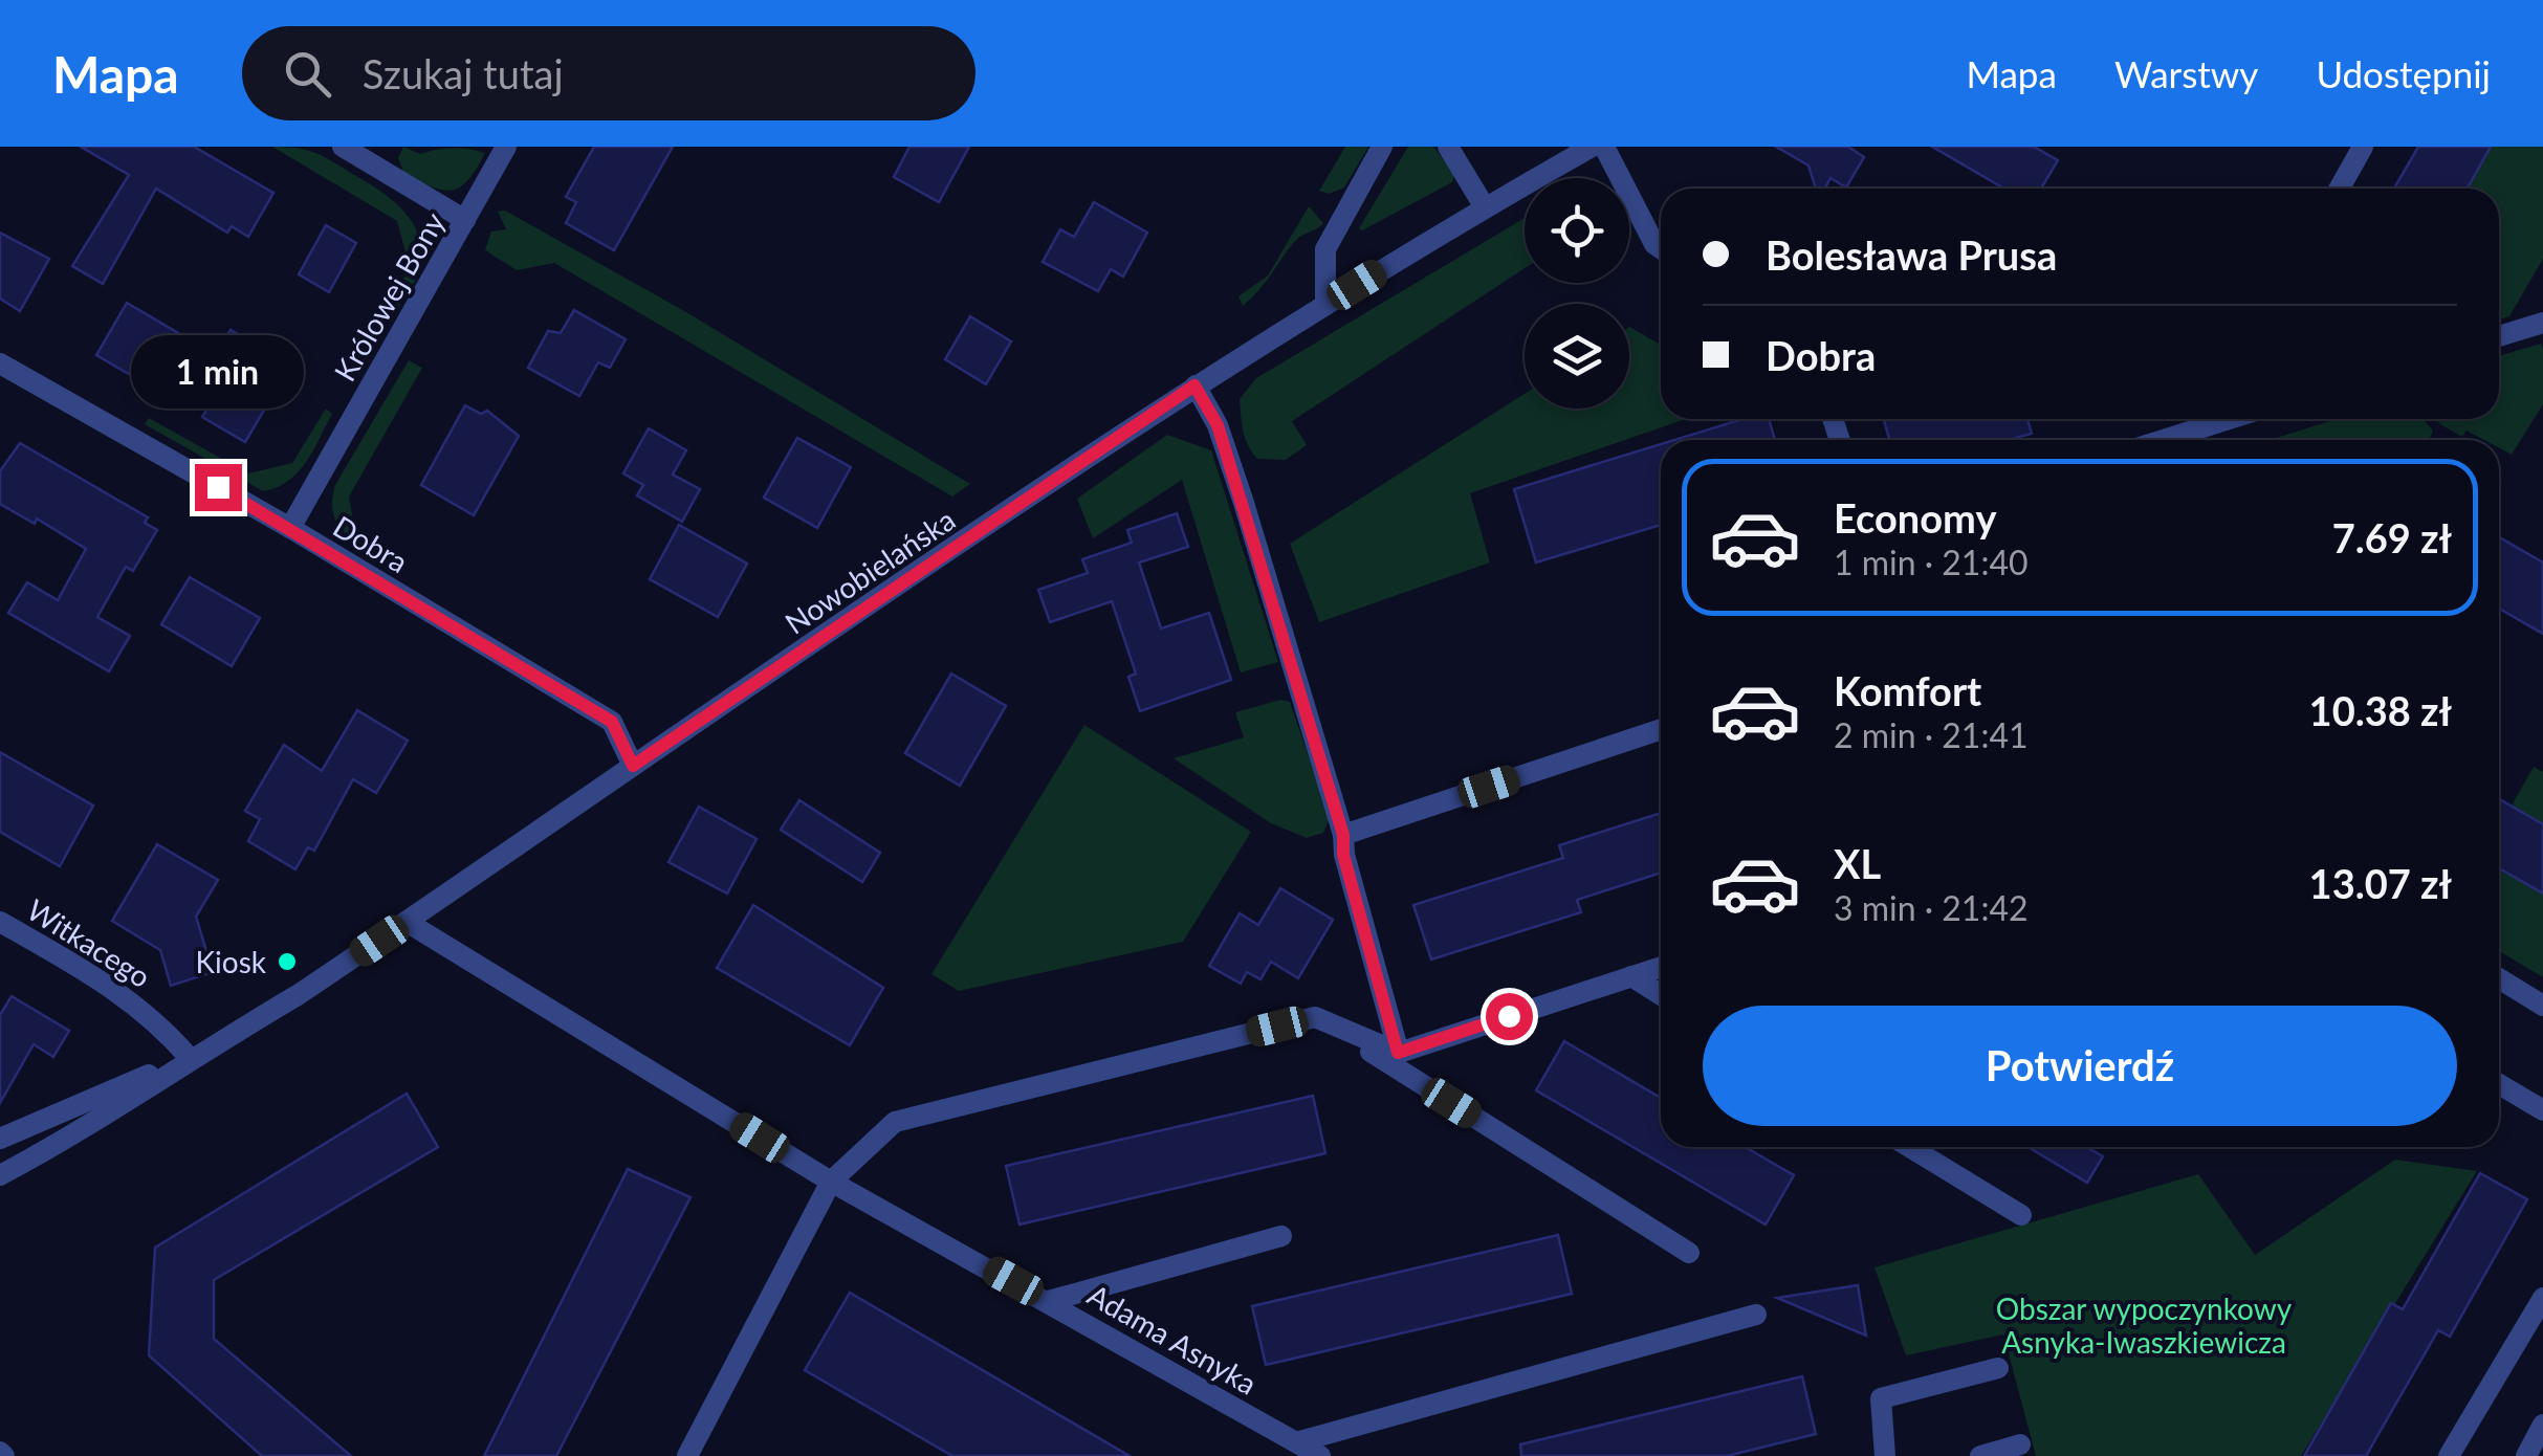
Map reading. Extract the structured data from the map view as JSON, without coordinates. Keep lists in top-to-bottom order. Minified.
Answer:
{"streets":{"street":["Królowej Bony","Dobra","Nowobielańska","Witkacego","Adama Asnyka"]},"crossings":[["Królowej Bony","Dobra"],["Dobra","Nowobielańska"],["Nowobielańska","Witkacego"],["Nowobielańska","Adama Asnyka"]],"parks":["Obszar wypoczynkowy Asnyka-Iwaszkiewicza"],"places":["Kiosk"],"page":{"header":"Mapa","search":"Szukaj tutaj","nav":["Mapa","Warstwy","Udostępnij"],"banner":["Bolesława Prusa","Dobra"],"bubble":"1 min","list":[{"name":"Economy","note":"1 min · 21:40","value":"7.69 zł"},{"name":"Komfort","note":"2 min · 21:41","value":"10.38 zł"},{"name":"XL","note":"3 min · 21:42","value":"13.07 zł"}],"buttons":"Potwierdź"}}
